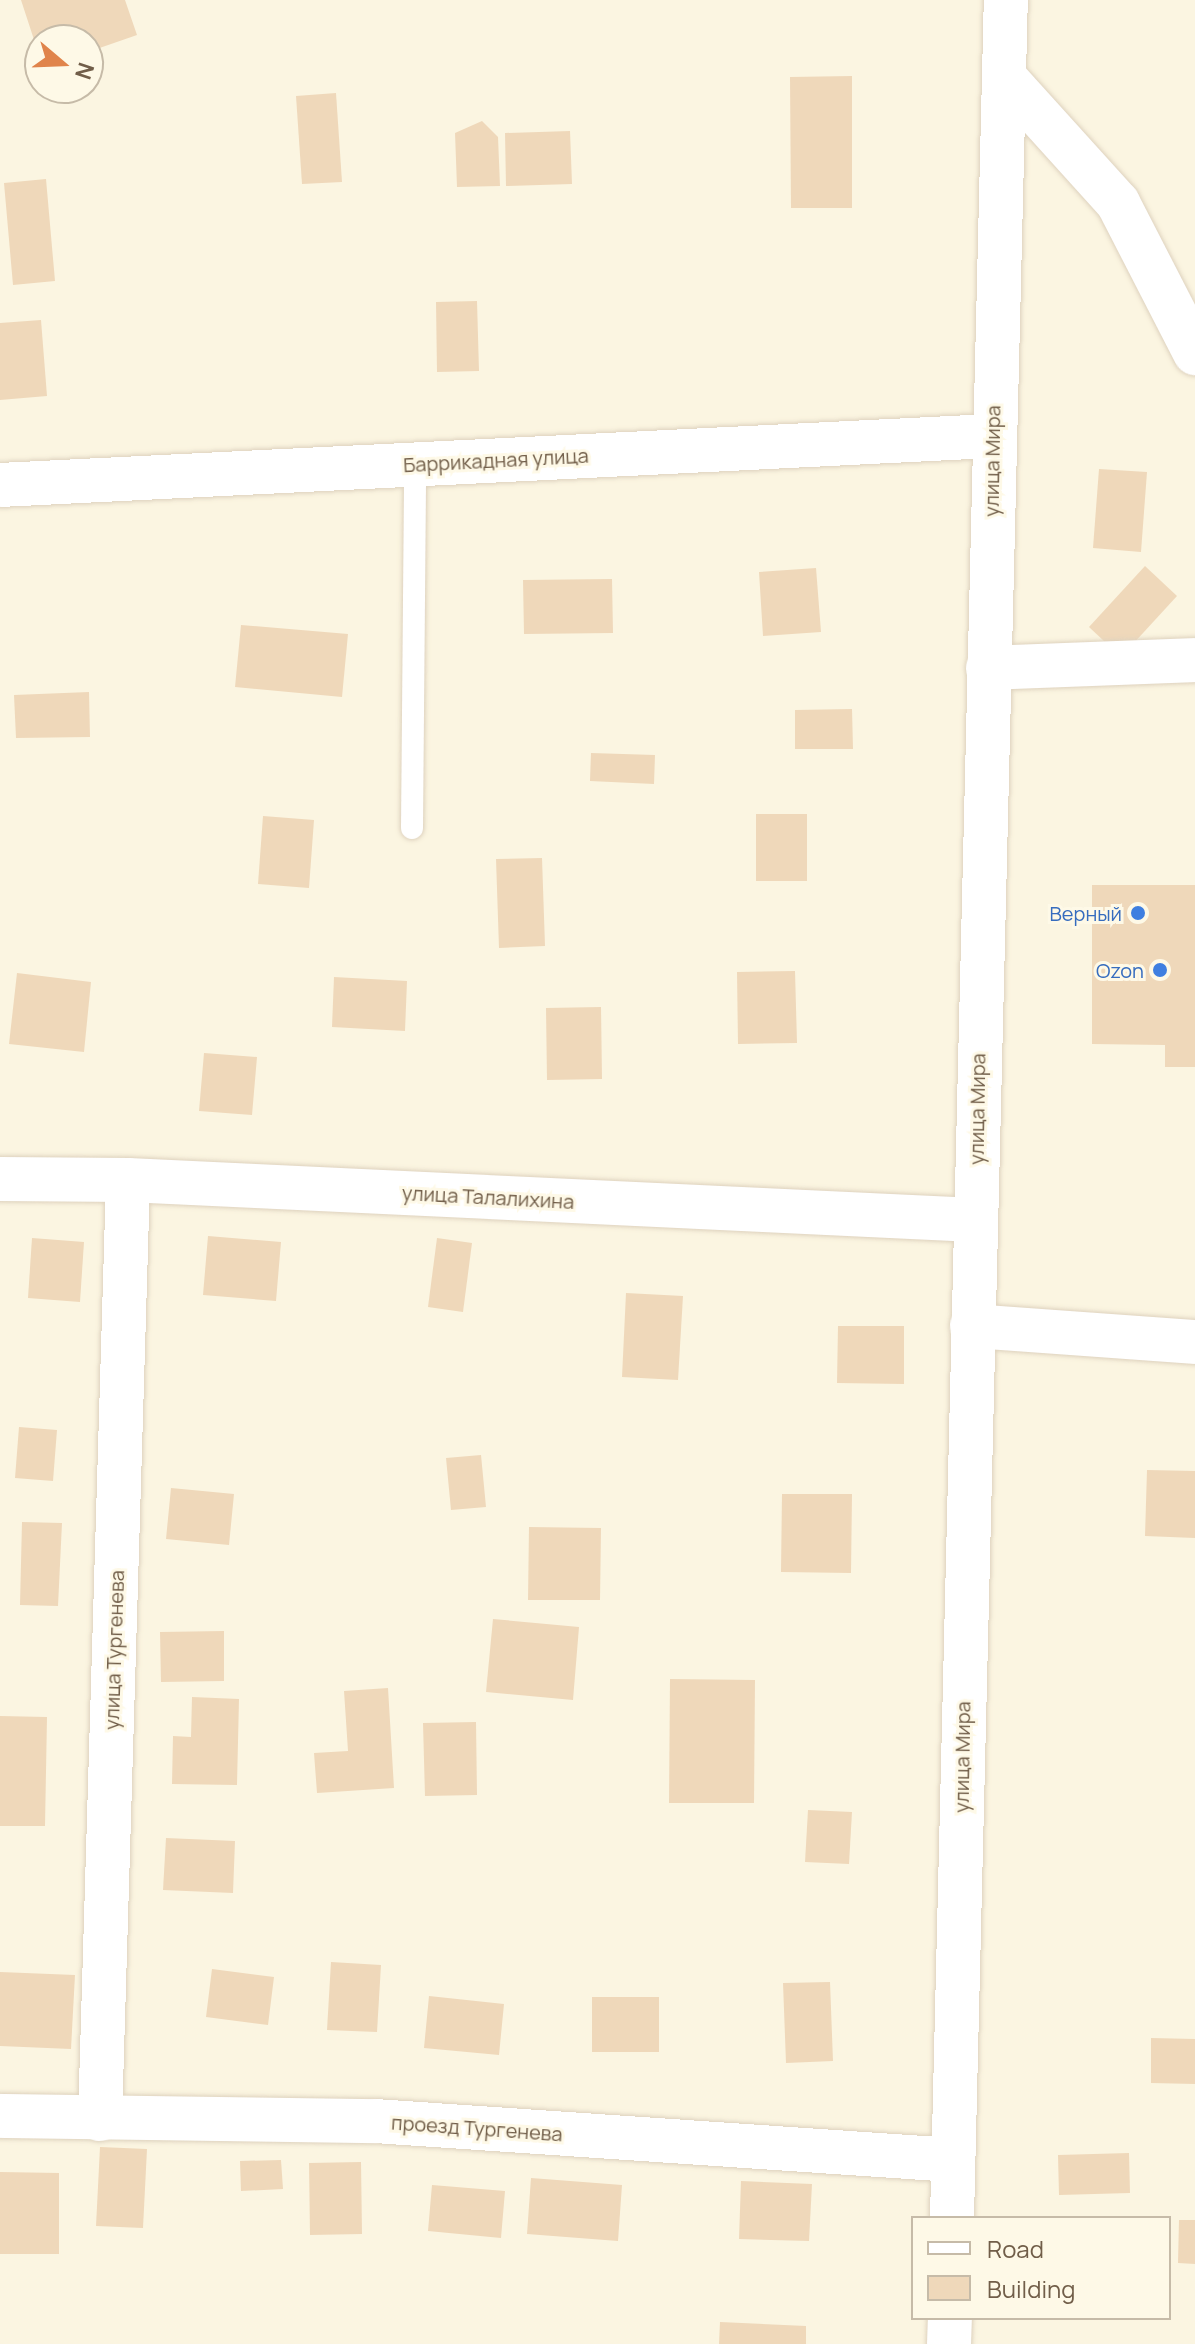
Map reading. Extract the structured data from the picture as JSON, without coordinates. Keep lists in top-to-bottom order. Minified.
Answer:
{"streets":{"street":["Баррикадная улица","улица Мира","улица Талалихина","улица Тургенева","проезд Тургенева"]},"crossings":[["Баррикадная улица","улица Мира"],["улица Мира","улица Талалихина"],["улица Мира","проезд Тургенева"],["улица Талалихина","улица Тургенева"],["улица Тургенева","проезд Тургенева"]],"places":["Верный","Ozon"],"legend":["Road","Building"],"north":"right"}
